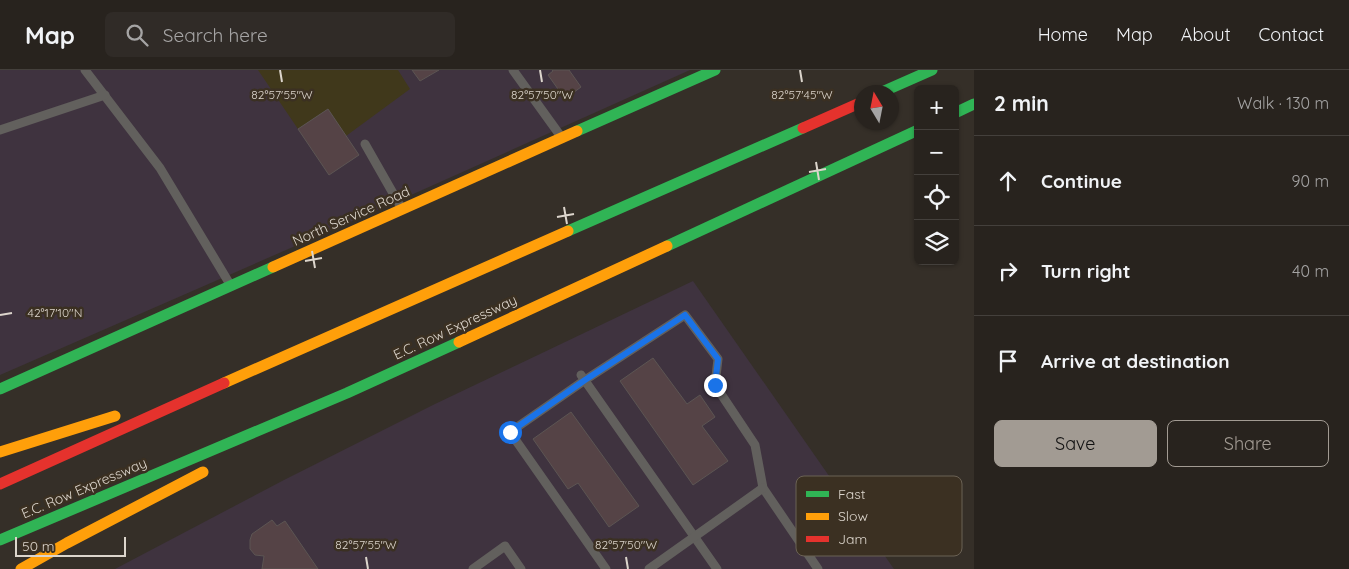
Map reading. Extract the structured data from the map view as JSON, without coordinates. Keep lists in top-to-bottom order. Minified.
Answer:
{"streets":{"main road":["North Service Road","E.C. Row Expressway"]},"legend":["Fast","Slow","Jam"],"scale_bar":"50 m","north":"top","page":{"header":"Map","search":"Search here","nav":["Home","Map","About","Contact"],"heading":["2 min","Walk · 130 m"],"map_buttons":["+","−"],"list":[["Continue","90 m"],["Turn right","40 m"],"Arrive at destination"],"buttons":["Save","Share"],"scale":"50 m"},"coordinates":["82°57'55\"W","82°57'50\"W","82°57'45\"W","42°17'10\"N"]}
